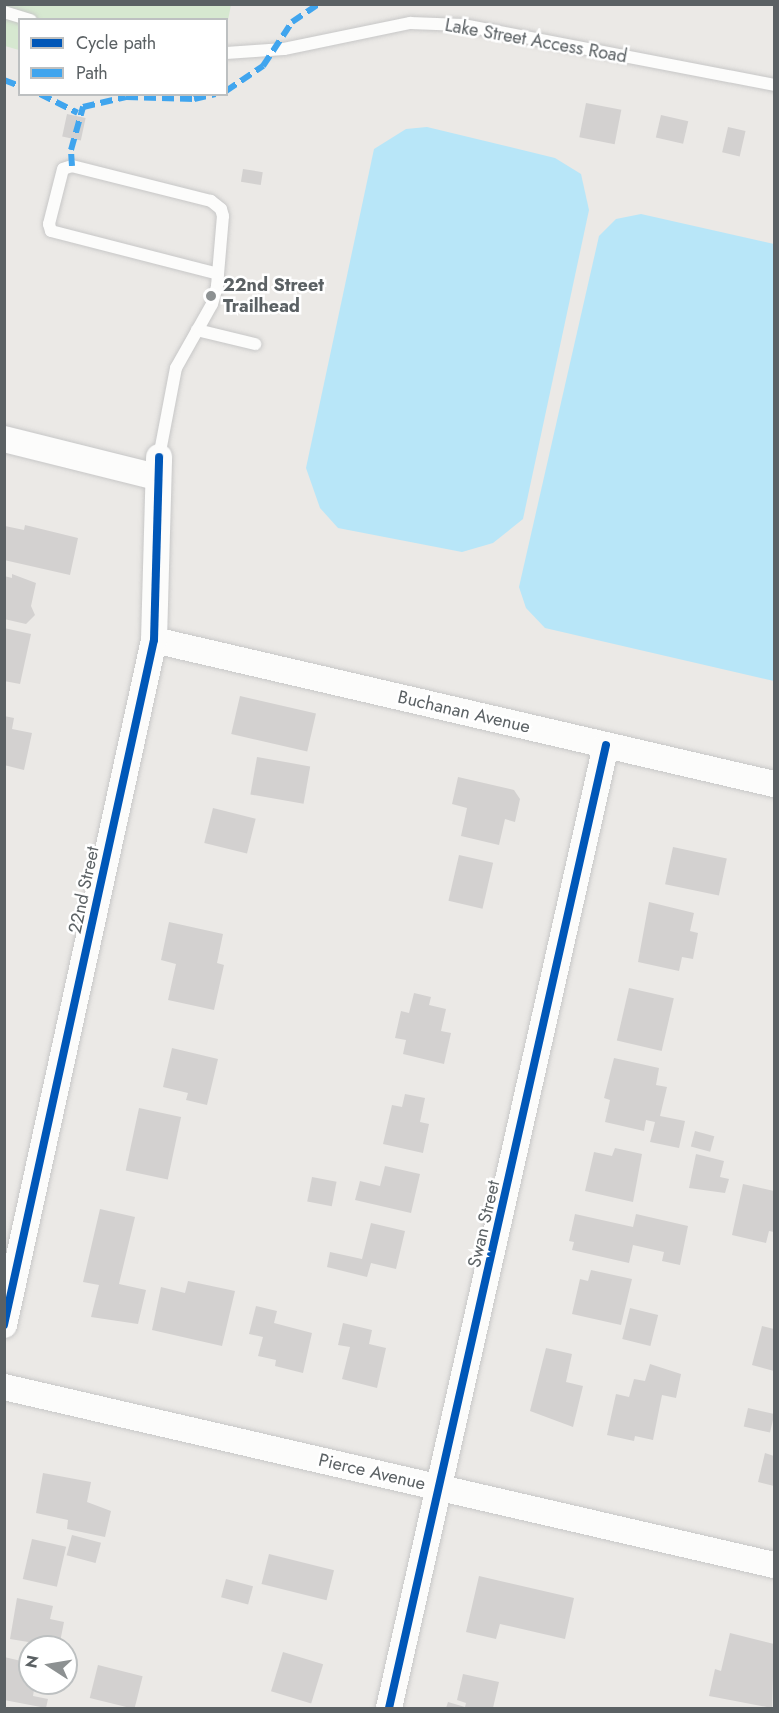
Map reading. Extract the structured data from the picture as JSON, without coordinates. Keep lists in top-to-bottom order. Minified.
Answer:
{"streets":{"street":["Buchanan Avenue","22nd Street","Swan Street","Pierce Avenue"],"lane":["Lake Street Access Road"]},"crossings":[["Buchanan Avenue","22nd Street"],["Buchanan Avenue","Swan Street"],["Swan Street","Pierce Avenue"]],"places":["22nd Street Trailhead"],"legend":["Cycle path","Path"],"north":"left"}
